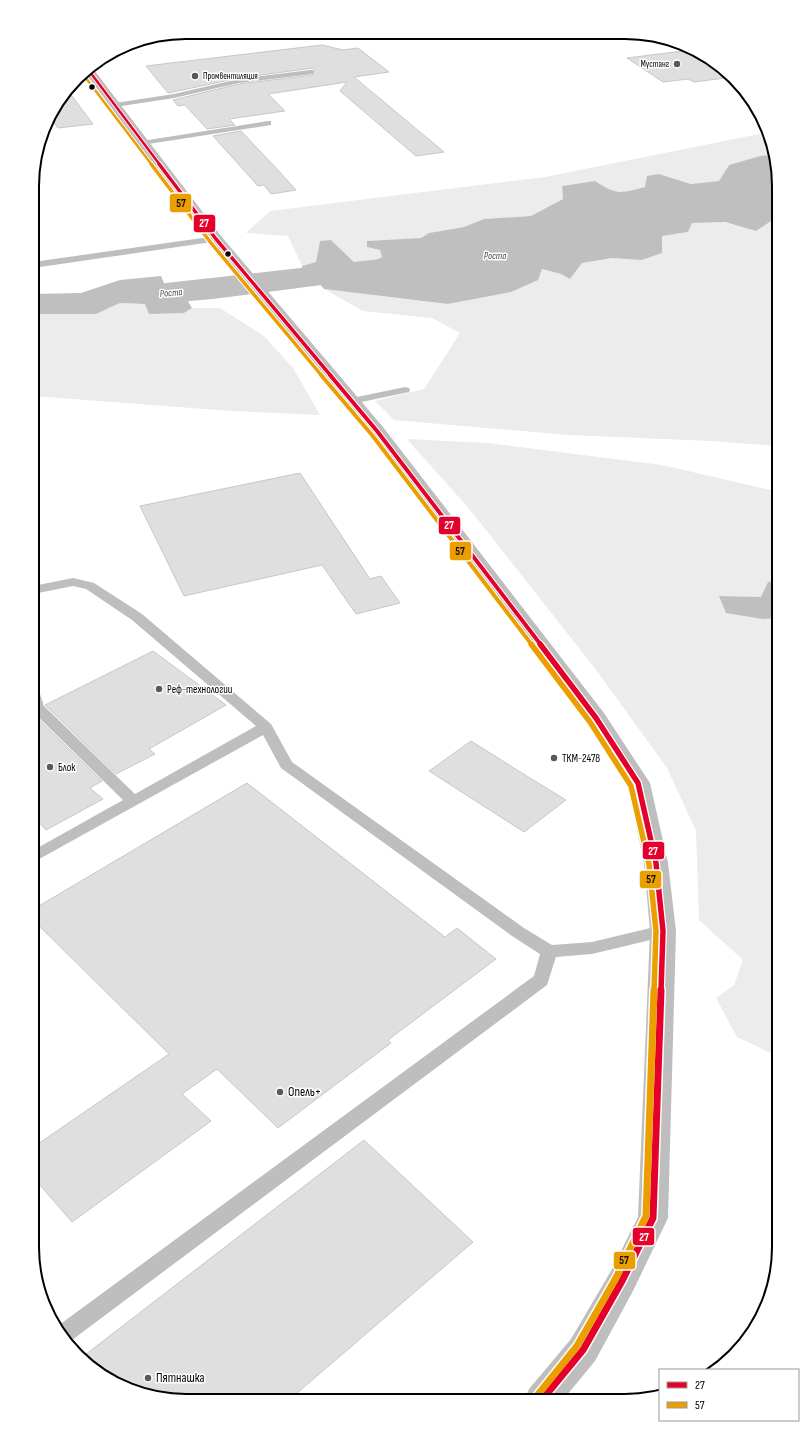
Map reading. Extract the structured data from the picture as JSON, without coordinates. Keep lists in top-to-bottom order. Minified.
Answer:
{"water":["Роста"],"places":["Мустанг","Промвентиляция","Реф-технологии","ТКМ-2478","Блок","Опель+","Пятнашка"],"lines":["transit line 27","transit line 57"],"legend":["27","57"]}
